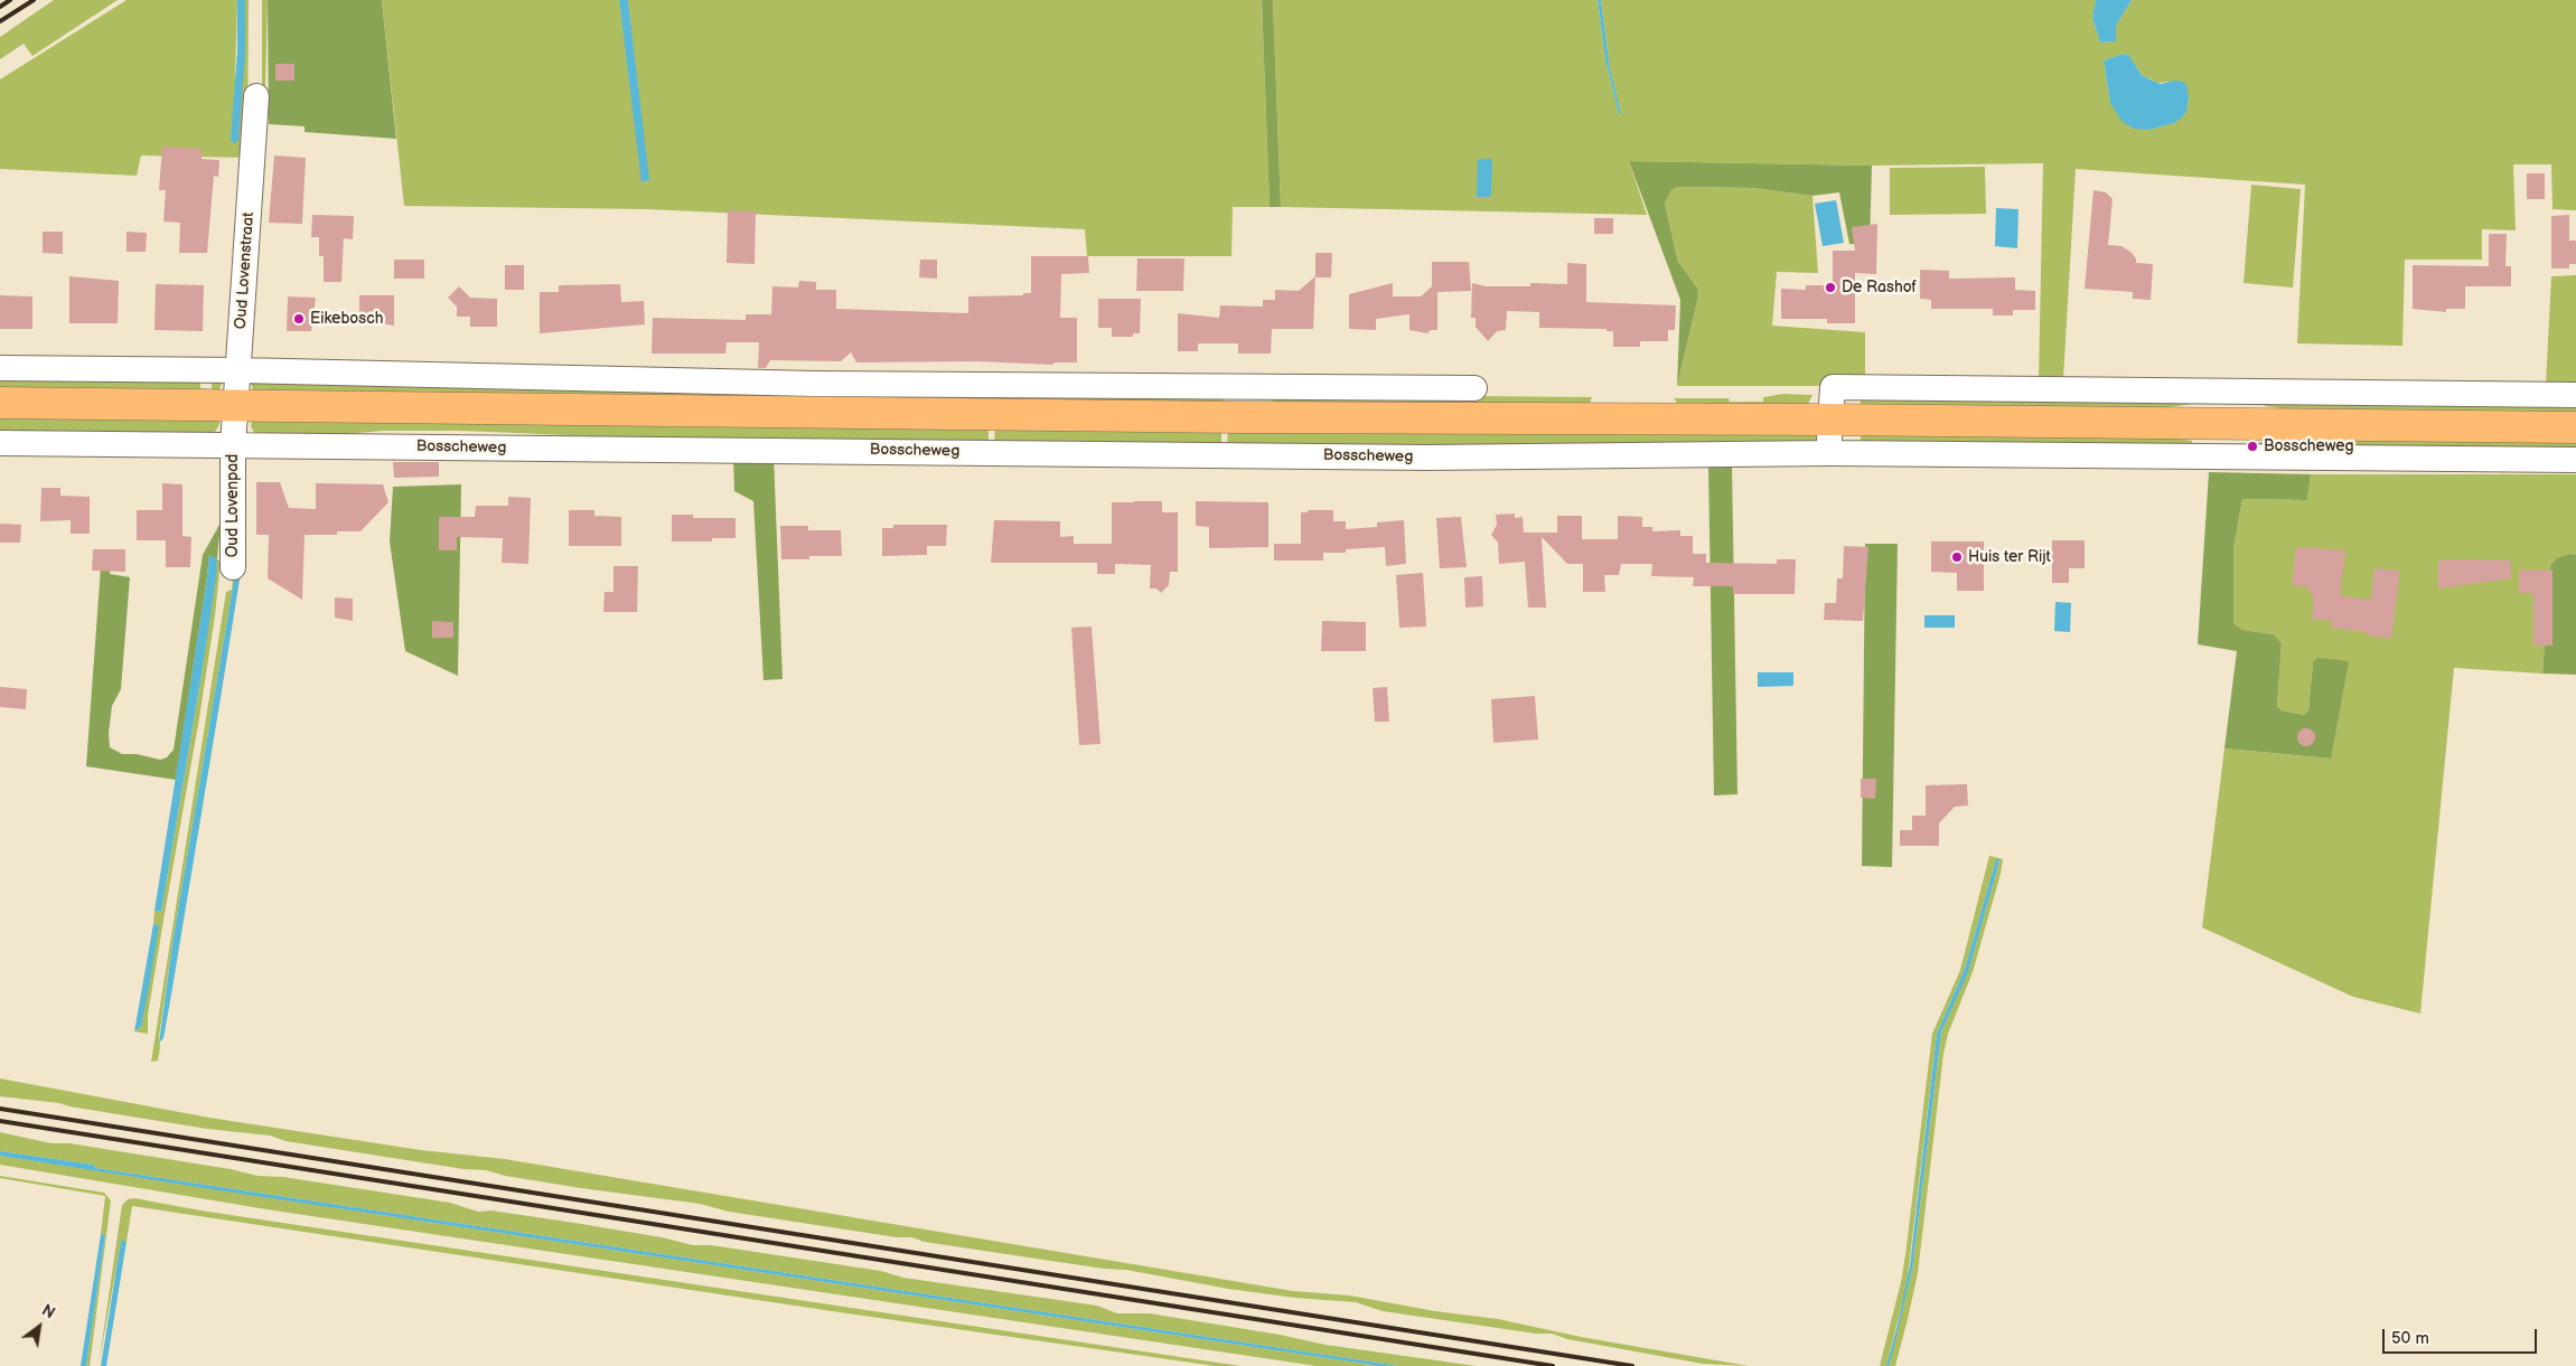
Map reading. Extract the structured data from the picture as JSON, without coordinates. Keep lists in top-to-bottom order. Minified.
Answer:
{"streets":{"street":["Oud Lovenstraat","Bosscheweg","Oud Lovenpad"]},"crossings":[["Oud Lovenstraat","Bosscheweg"],["Oud Lovenstraat","Oud Lovenpad"],["Bosscheweg","Oud Lovenpad"]],"places":["De Rashof","Eikebosch","Bosscheweg","Huis ter Rijt"],"scale_bar":"50 m","north":"top right"}
